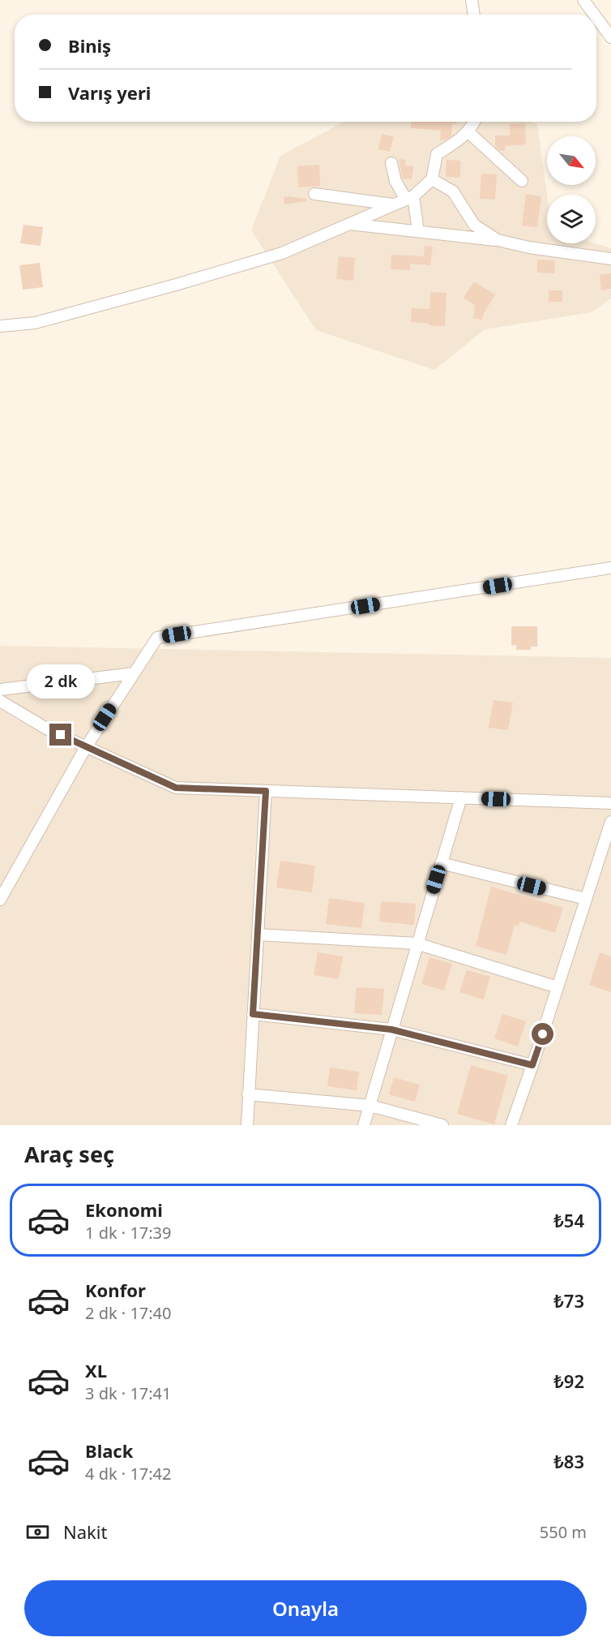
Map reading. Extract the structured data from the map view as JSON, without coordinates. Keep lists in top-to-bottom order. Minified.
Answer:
{"north":"bottom right","page":{"banner":["Biniş","Varış yeri"],"bubble":"2 dk","heading":"Araç seç","list":[{"name":"Ekonomi","note":"1 dk · 17:39","value":"₺54"},{"name":"Konfor","note":"2 dk · 17:40","value":"₺73"},{"name":"XL","note":"3 dk · 17:41","value":"₺92"},{"name":"Black","note":"4 dk · 17:42","value":"₺83"}],"pay":["Nakit","550 m"],"buttons":"Onayla"}}
